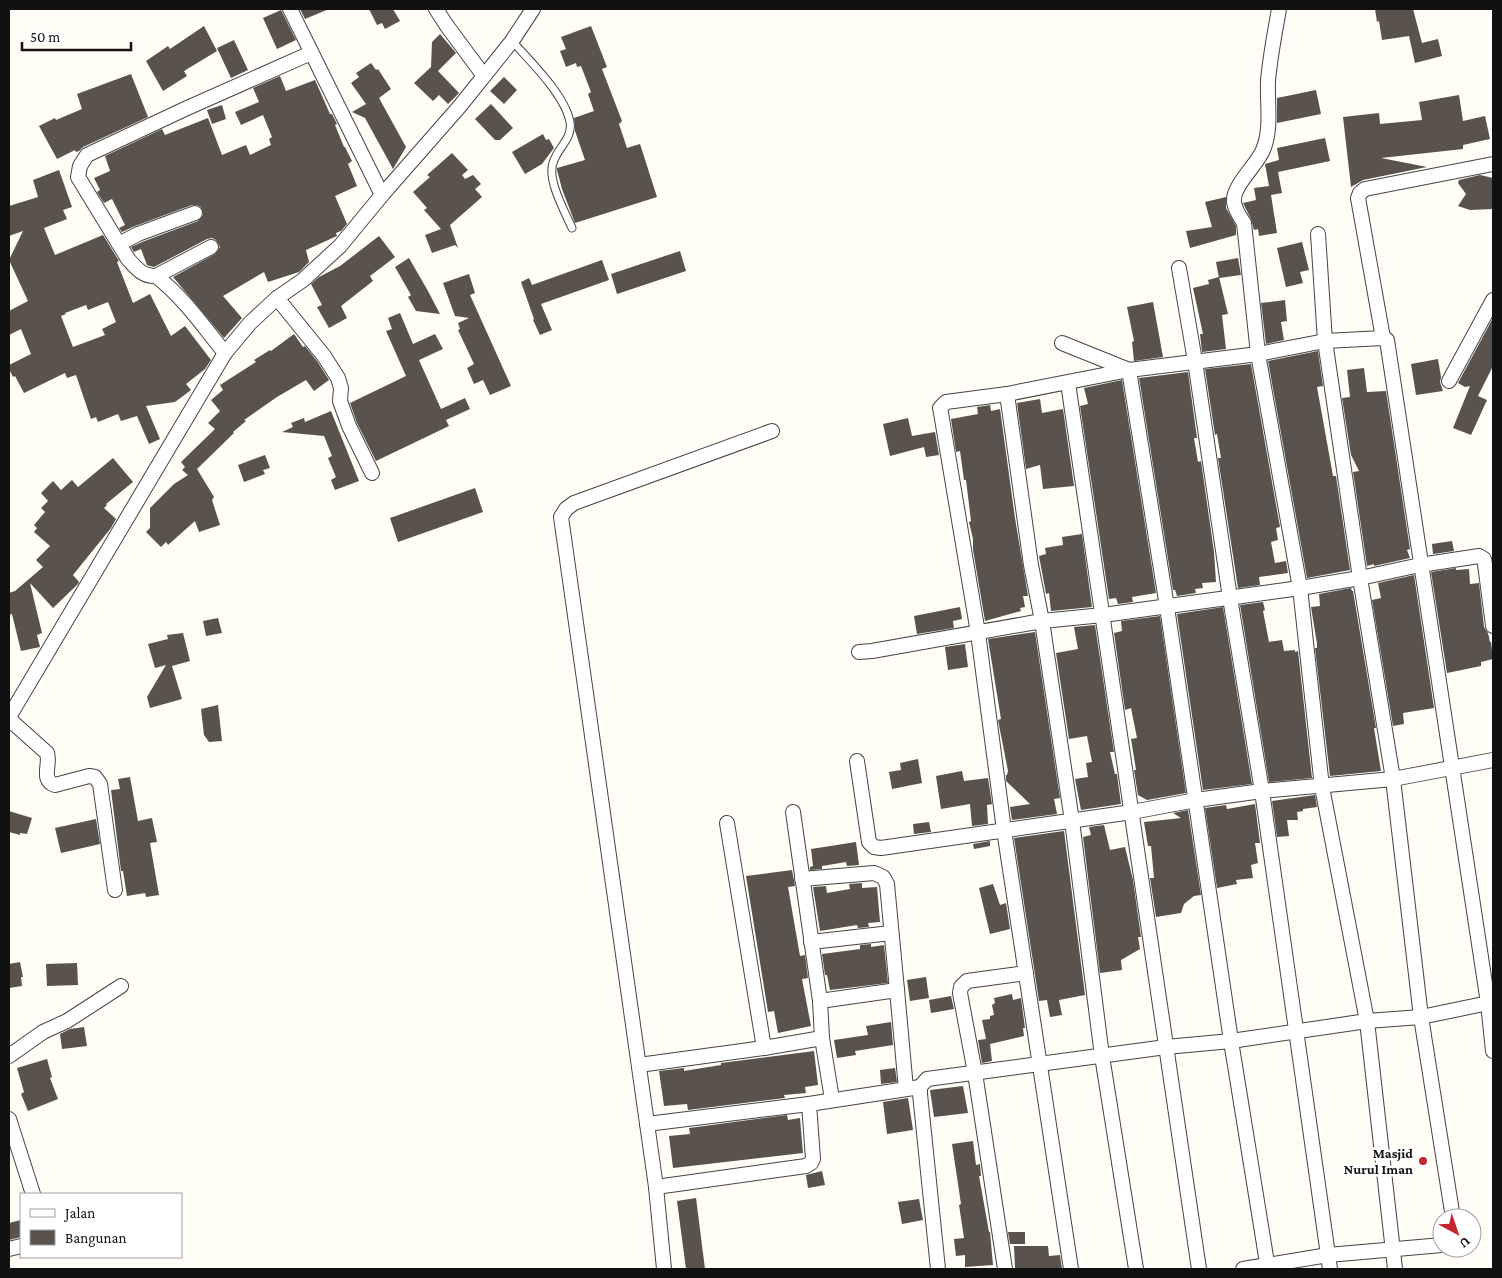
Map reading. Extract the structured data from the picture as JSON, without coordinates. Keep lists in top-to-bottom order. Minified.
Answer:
{"places":["Masjid Nurul Iman"],"legend":["Jalan","Bangunan"],"scale_bar":"50 m","north":"bottom right"}
